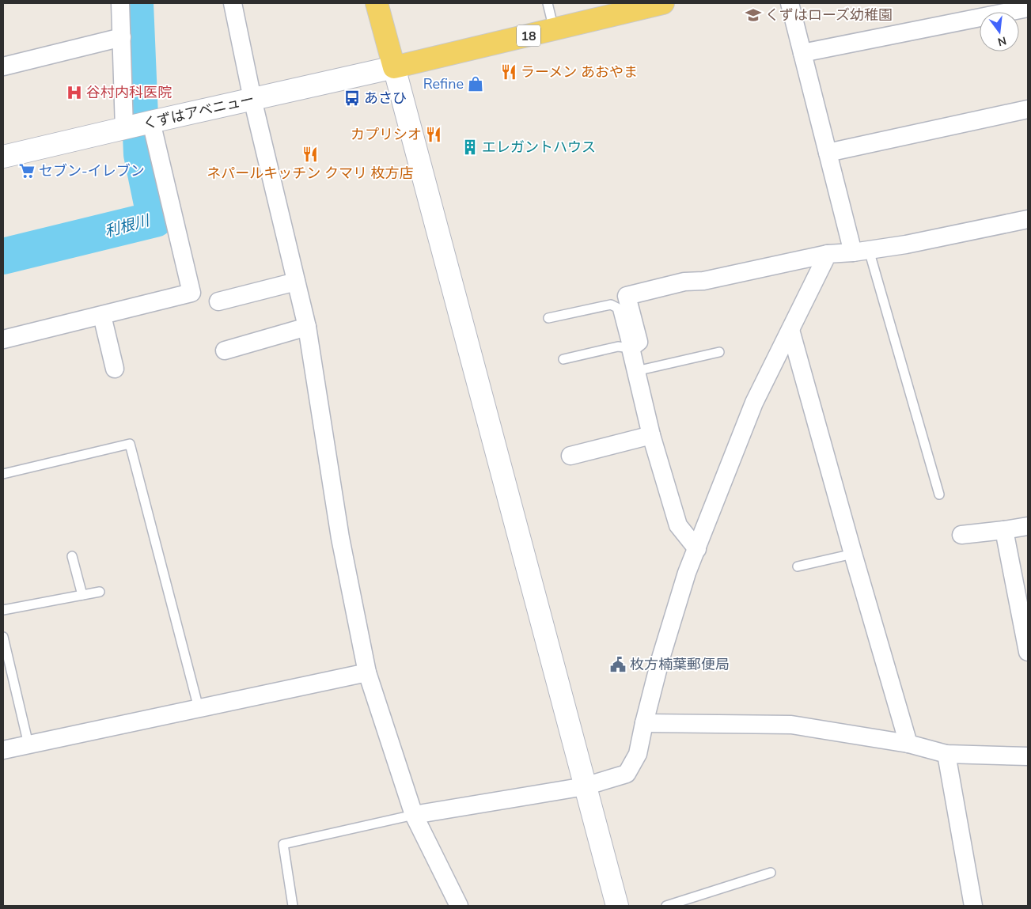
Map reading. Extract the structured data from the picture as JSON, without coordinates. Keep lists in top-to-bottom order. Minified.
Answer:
{"streets":{"main road":["18"],"street":["くずはアベニュー"]},"crossings":[["18","くずはアベニュー"]],"water":["利根川"],"places":{"school or university":["くずはローズ幼稚園"],"restaurant":["ラーメン あおやま","カプリシオ","ネパールキッチン クマリ 枚方店"],"shop":["Refine"],"hospital":["谷村内科医院"],"bus stop":["あさひ"],"building":["エレガントハウス"],"supermarket":["セブン-イレブン"],"public building":["枚方楠葉郵便局"]},"north":"bottom"}
